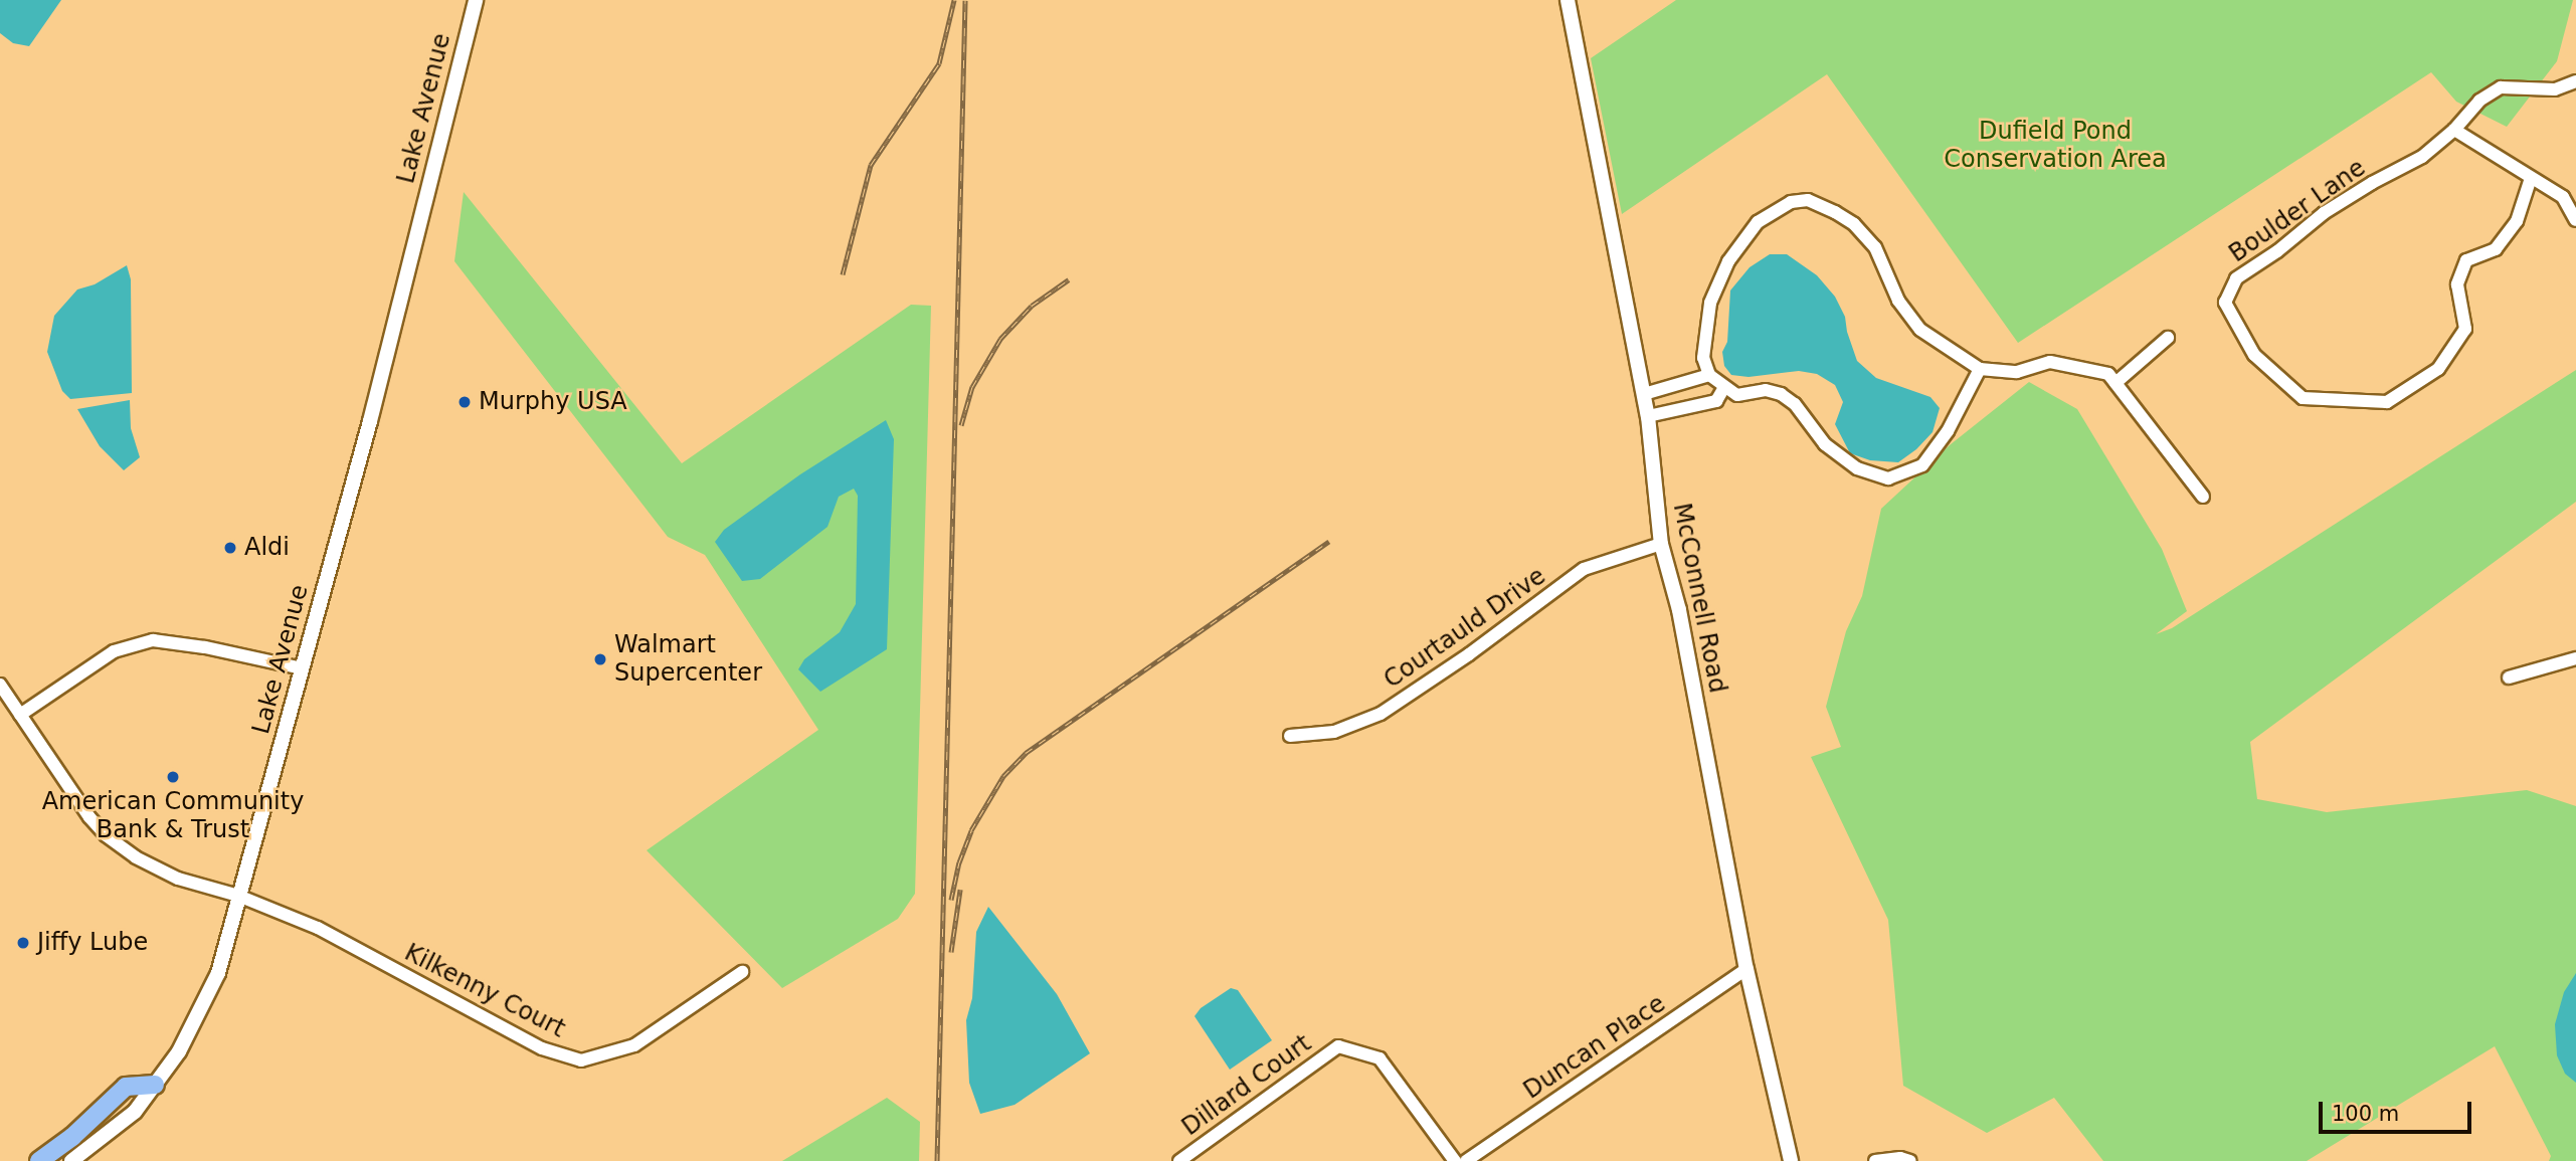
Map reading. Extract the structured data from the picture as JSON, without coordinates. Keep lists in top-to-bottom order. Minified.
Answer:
{"streets":{"street":["Lake Avenue","Boulder Lane","McConnell Road","Courtauld Drive","Kilkenny Court","Duncan Place","Dillard Court"]},"crossings":[["Lake Avenue","Kilkenny Court"],["McConnell Road","Courtauld Drive"],["McConnell Road","Duncan Place"]],"parks":["Dufield Pond Conservation Area"],"places":["Murphy USA","Aldi","Walmart Supercenter","American Community Bank & Trust","Jiffy Lube"],"scale_bar":"100 m"}
